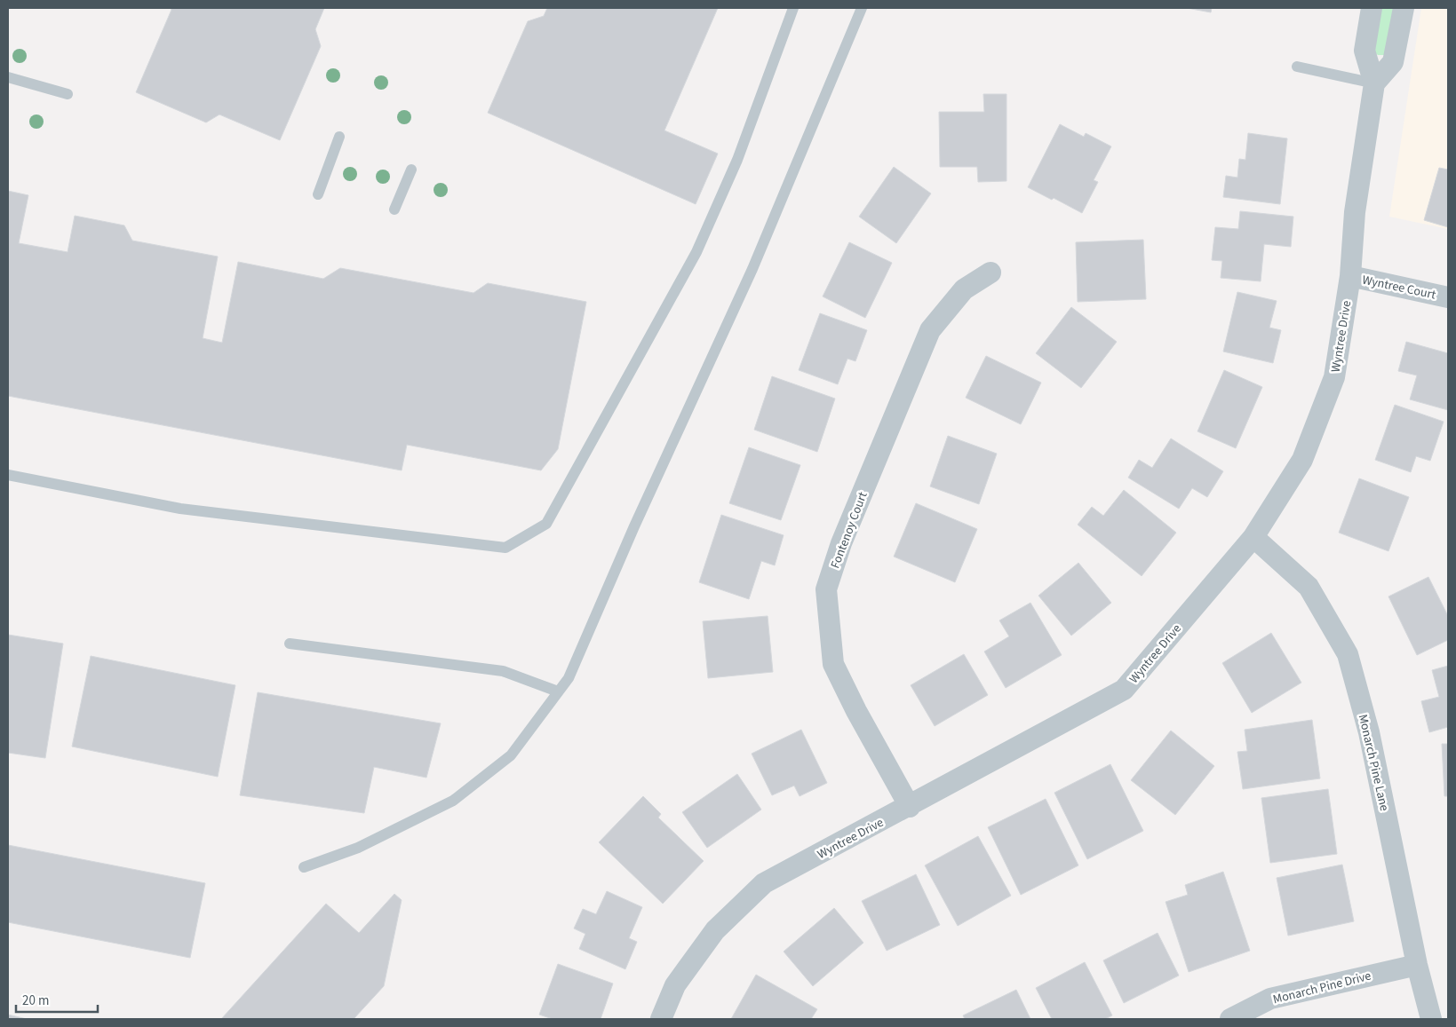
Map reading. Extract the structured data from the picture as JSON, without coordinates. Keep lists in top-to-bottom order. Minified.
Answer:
{"streets":{"street":["Wyntree Court","Wyntree Drive","Fontenoy Court","Monarch Pine Lane","Monarch Pine Drive"]},"crossings":[["Wyntree Court","Wyntree Drive"],["Wyntree Drive","Fontenoy Court"],["Wyntree Drive","Monarch Pine Lane"],["Monarch Pine Lane","Monarch Pine Drive"]],"scale_bar":"20 m"}
